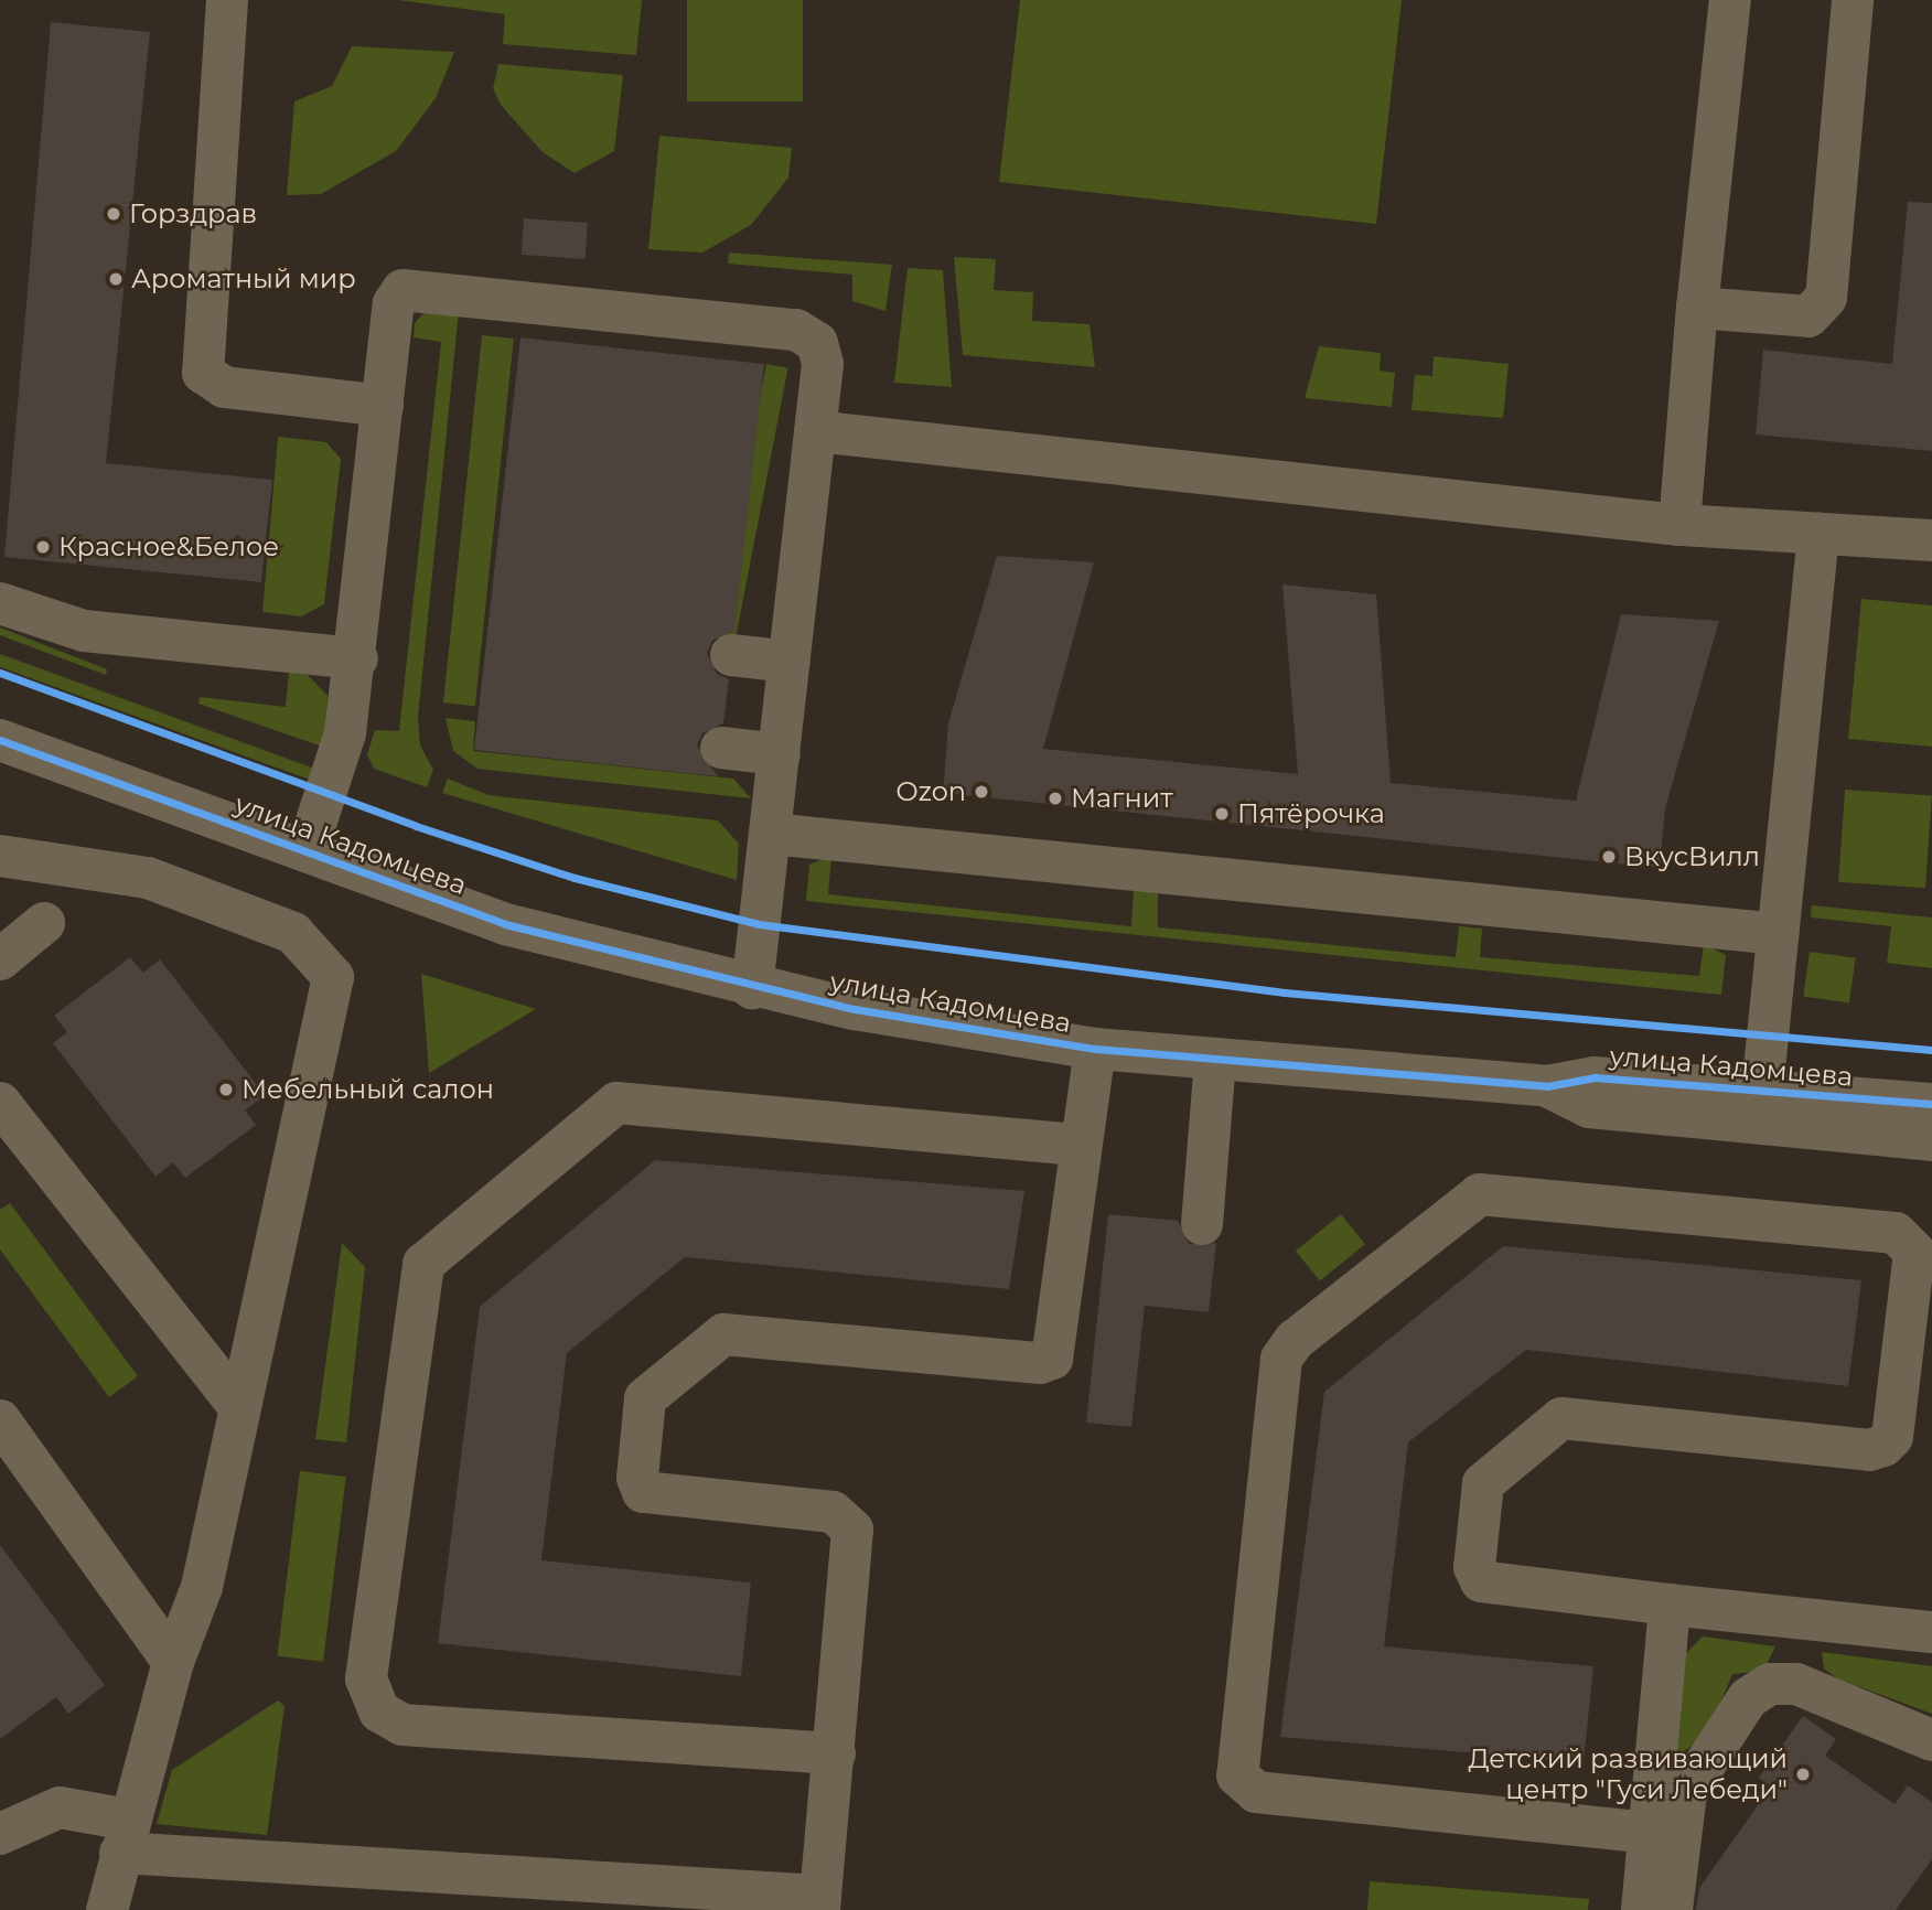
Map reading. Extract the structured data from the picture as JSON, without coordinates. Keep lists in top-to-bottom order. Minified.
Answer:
{"streets":{"street":["улица Кадомцева"]},"places":["Горздрав","Ароматный мир","Красное&Белое","Ozon","Магнит","Пятёрочка","ВкусВилл","Мебельный салон","Детский развивающий центр \"Гуси Лебеди\""]}
